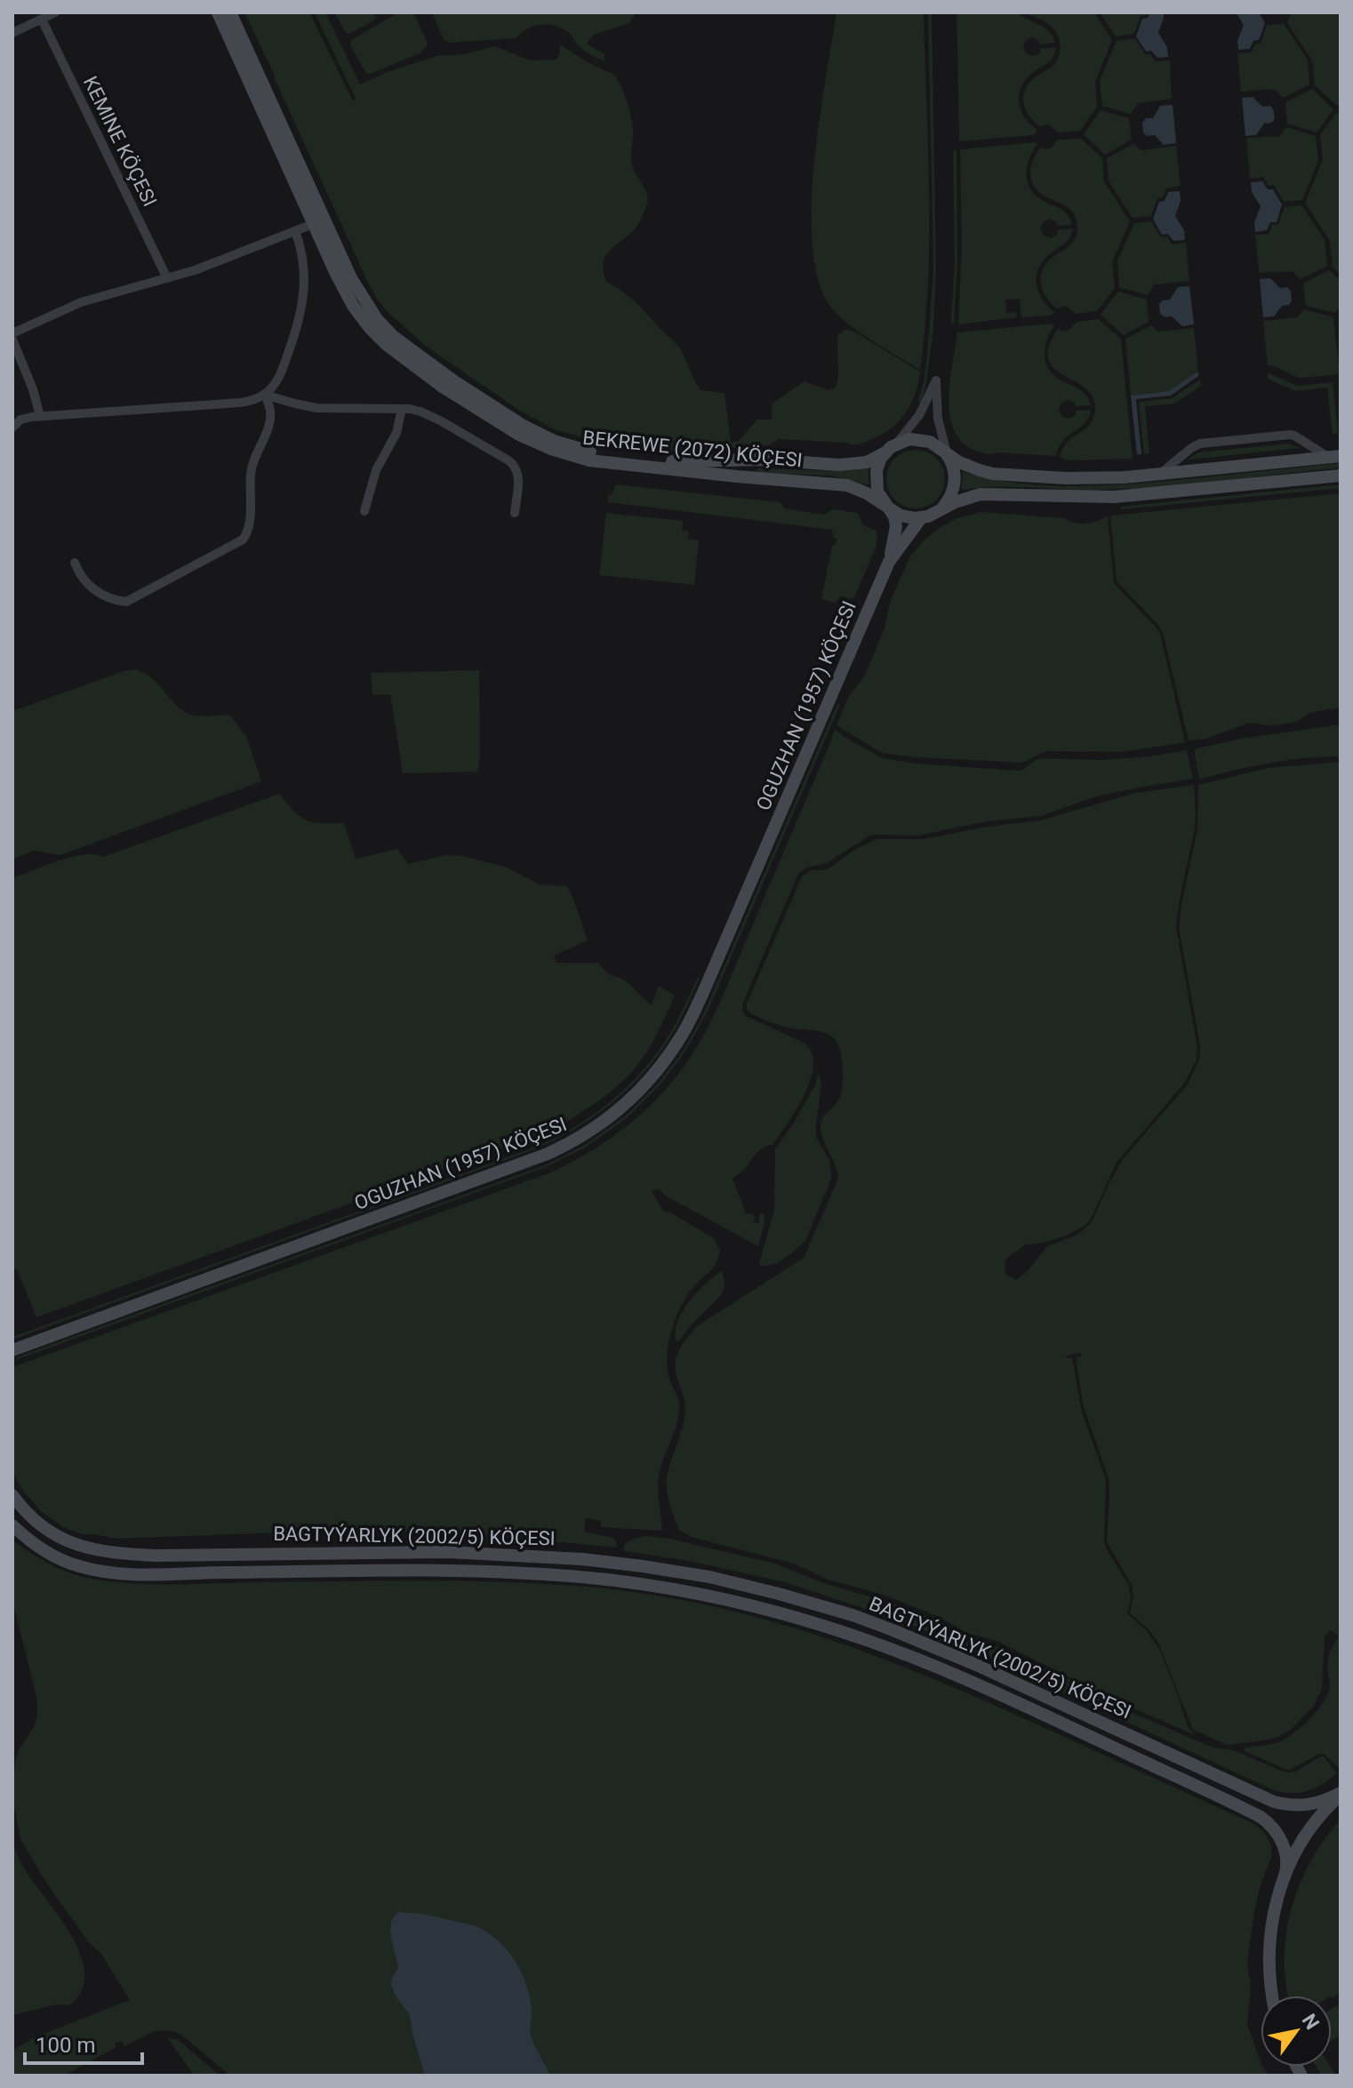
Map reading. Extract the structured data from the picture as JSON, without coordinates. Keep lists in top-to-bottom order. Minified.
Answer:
{"streets":{"main road":["BEKREWE (2072) KÖÇESI","OGUZHAN (1957) KÖÇESI","BAGTYÝARLYK (2002/5) KÖÇESI"],"street":["KEMINE KÖÇESI"]},"crossings":[["BEKREWE (2072) KÖÇESI","OGUZHAN (1957) KÖÇESI"]],"scale_bar":"100 m","north":"top right"}
